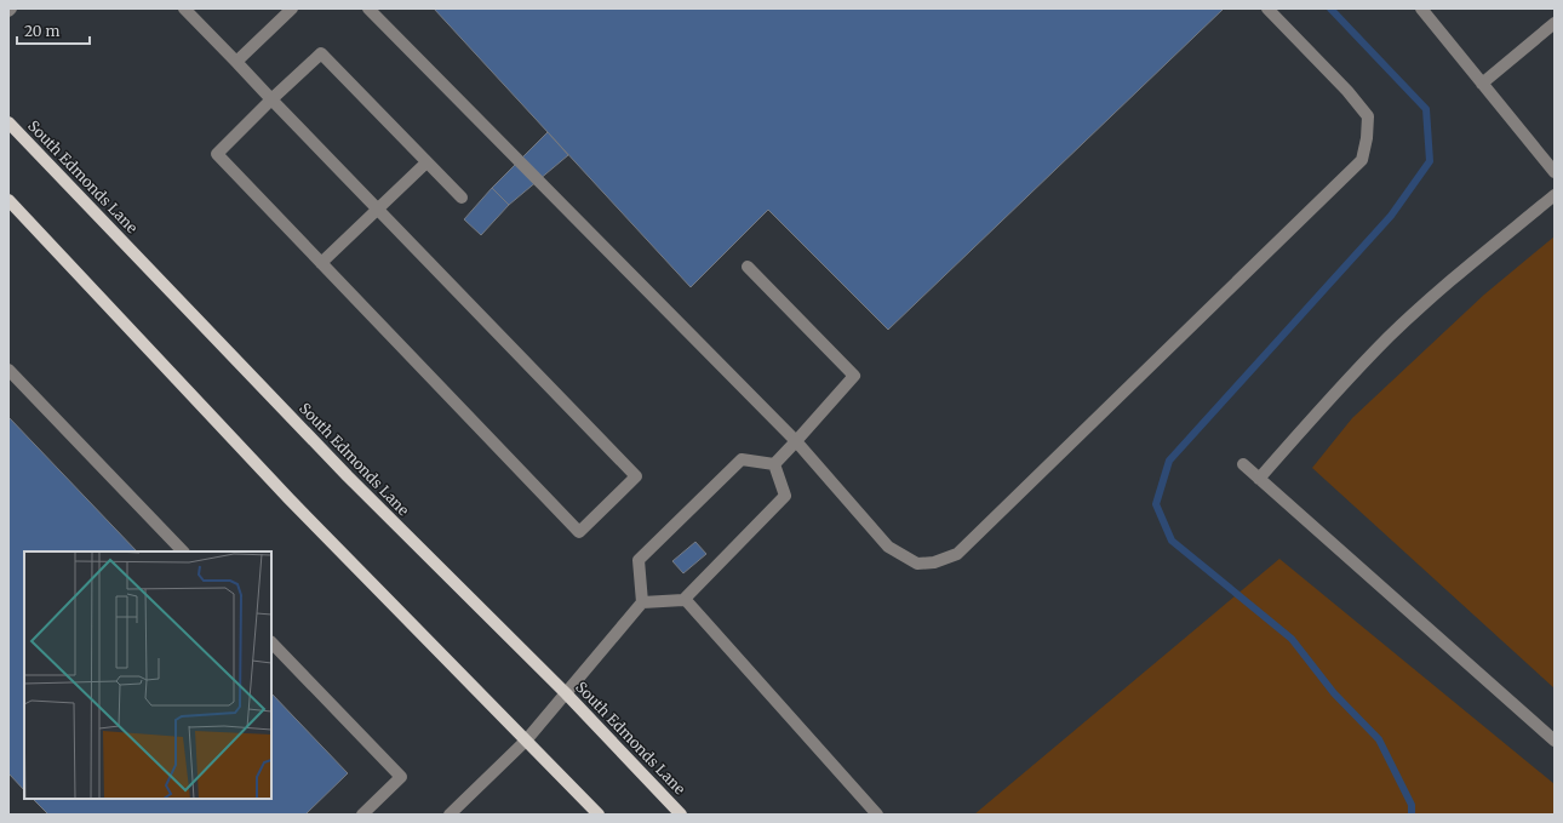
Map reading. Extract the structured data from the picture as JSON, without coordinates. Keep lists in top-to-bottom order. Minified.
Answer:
{"streets":{"main road":["South Edmonds Lane"]},"scale_bar":"20 m"}
